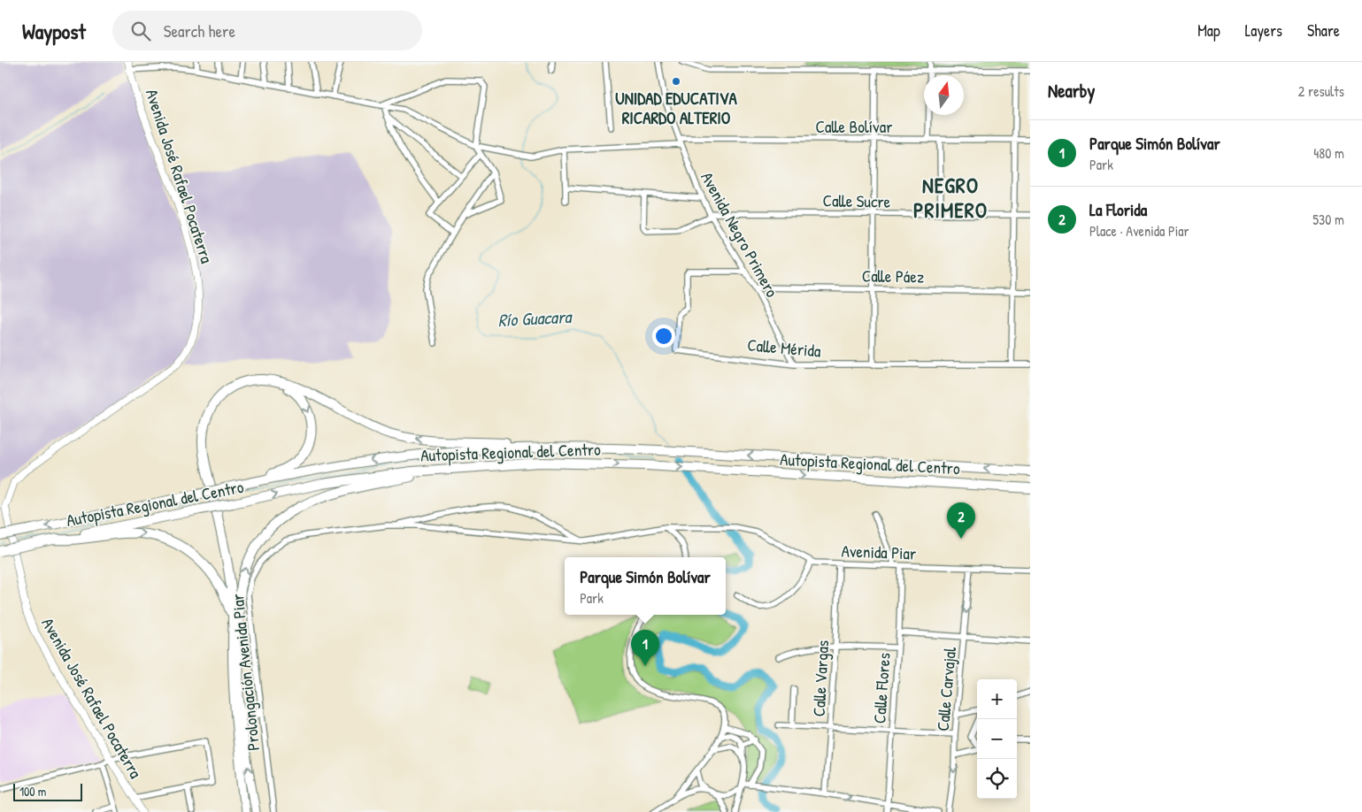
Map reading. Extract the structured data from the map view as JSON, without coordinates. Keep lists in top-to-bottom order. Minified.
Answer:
{"streets":{"highway":["Autopista Regional del Centro"],"street":["Calle Bolívar","Avenida José Rafael Pocaterra","Calle Sucre","Avenida Negro Primero","Calle Páez","Calle Mérida","Avenida Piar","Prolongación Avenida Piar","Calle Vargas","Calle Flores","Calle Carvajal"]},"crossings":[["Calle Bolívar","Avenida Negro Primero"],["Calle Sucre","Avenida Negro Primero"],["Avenida Negro Primero","Calle Páez"],["Avenida Negro Primero","Calle Mérida"],["Avenida Piar","Prolongación Avenida Piar"],["Avenida Piar","Calle Vargas"],["Avenida Piar","Calle Flores"],["Avenida Piar","Calle Carvajal"]],"one_way":["Calle Carvajal"],"districts":["NEGRO PRIMERO"],"water":["Río Guacara"],"places":["UNIDAD EDUCATIVA RICARDO ALTERIO"],"scale_bar":"100 m","north":"top","page":{"header":"Waypost","search":"Search here","nav":["Map","Layers","Share"],"heading":["Nearby","2 results"],"list":[{"mark":"1","name":"Parque Simón Bolívar","note":"Park","value":"480 m"},{"mark":"2","name":"La Florida","note":"Place · Avenida Piar","value":"530 m"}],"pins":["2","1"],"popup":["Parque Simón Bolívar","Park"],"map_buttons":["+","−"],"scale":"100 m"}}
